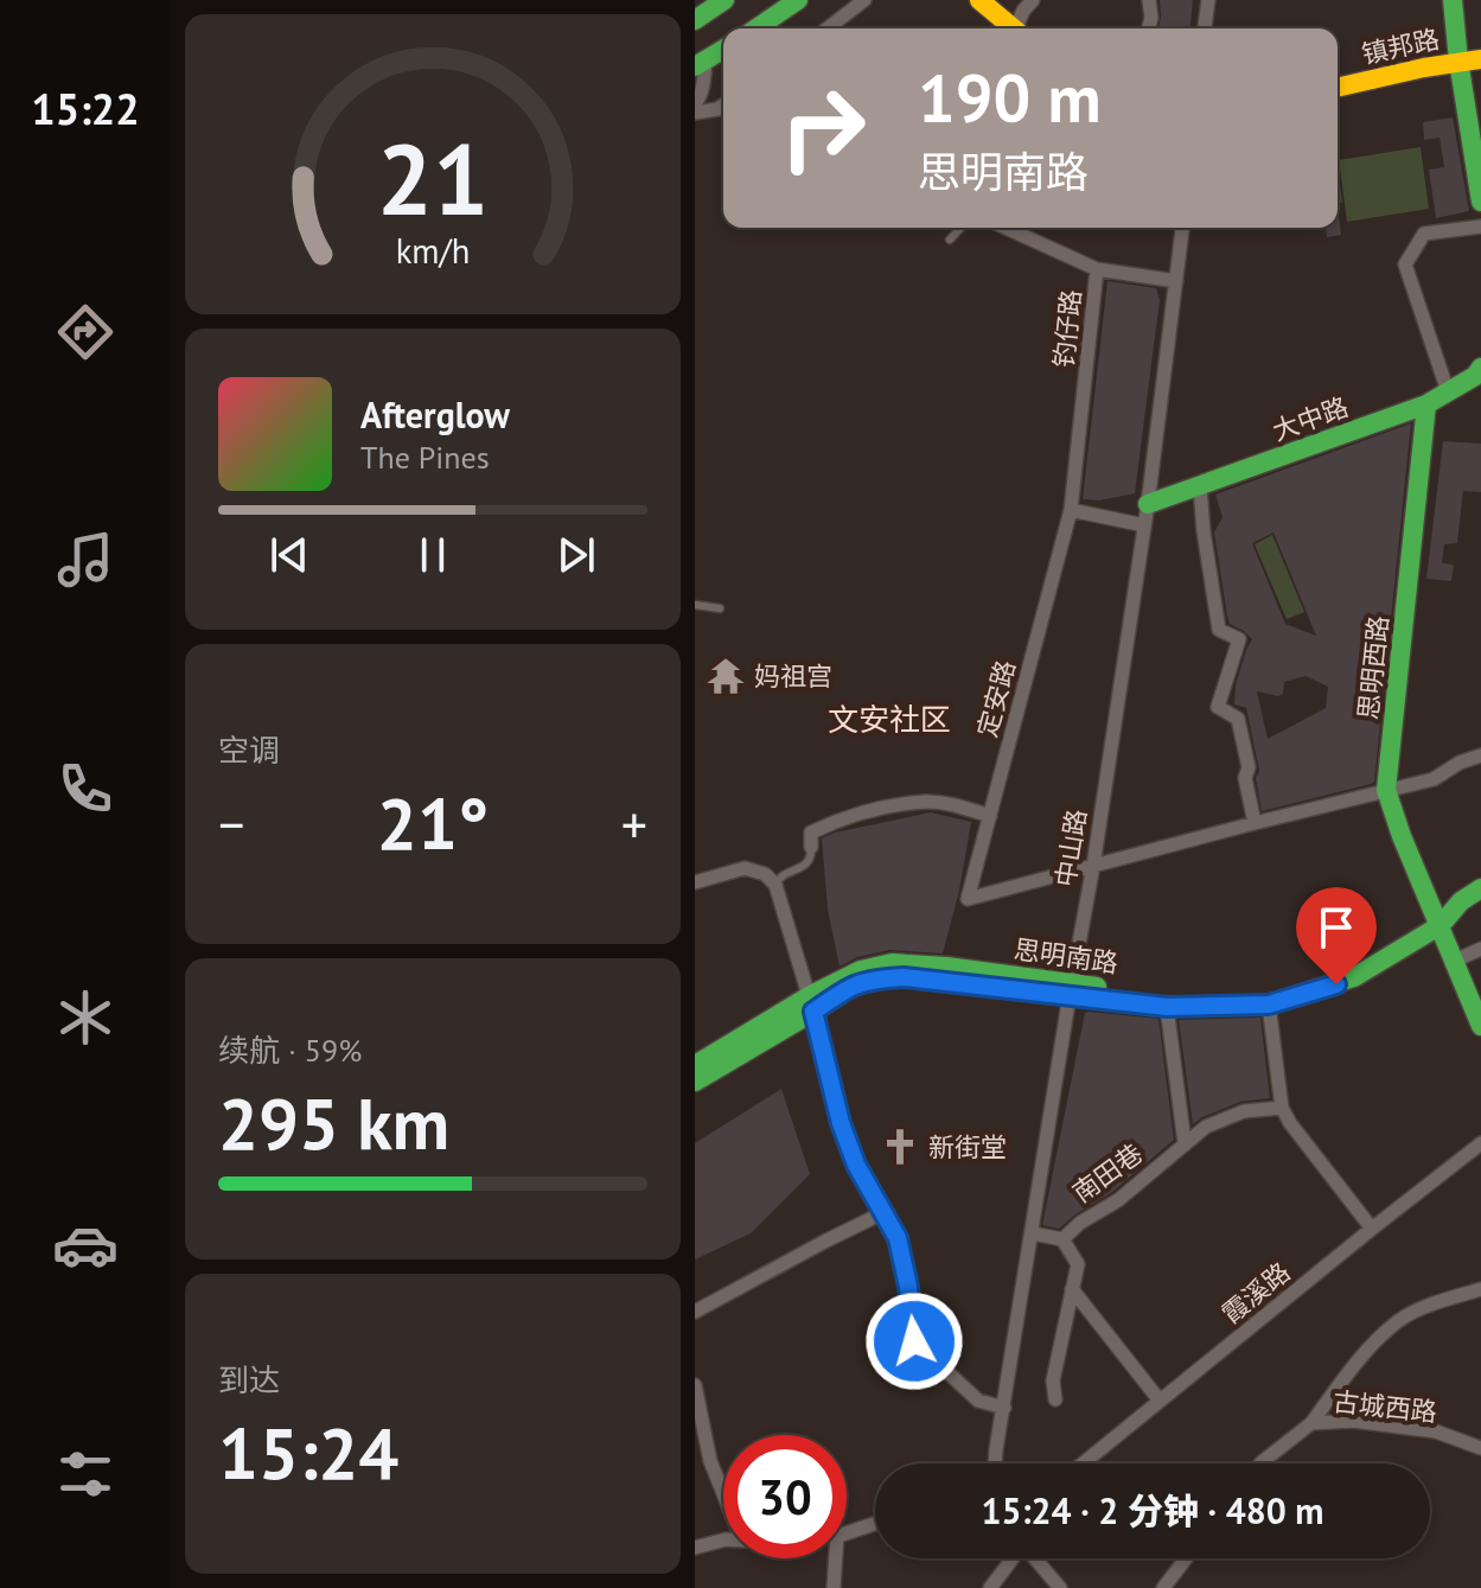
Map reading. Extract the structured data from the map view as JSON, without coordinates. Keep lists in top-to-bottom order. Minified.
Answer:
{"streets":{"main road":["镇邦路","大中路","思明西路","思明南路"],"street":["钓仔路","定安路","中山路","南田巷","霞溪路","古城西路"]},"crossings":[["钓仔路","定安路"],["大中路","思明西路"],["大中路","中山路"],["思明西路","思明南路"],["定安路","中山路"],["中山路","思明南路"]],"districts":["文安社区"],"places":{"temple":["妈祖宫"],"church":["新街堂"]},"page":{"tabs":"15:22","turn":["190 m","思明南路"],"song":["Afterglow","The Pines"],"tile":["空调",["续航 · 59%","295 km"],["到达","15:24"]],"heat":["−","21°","+"],"limit":"30","trip":"15:24 · 2 分钟 · 480 m","gauge":["21","km/h"]}}
